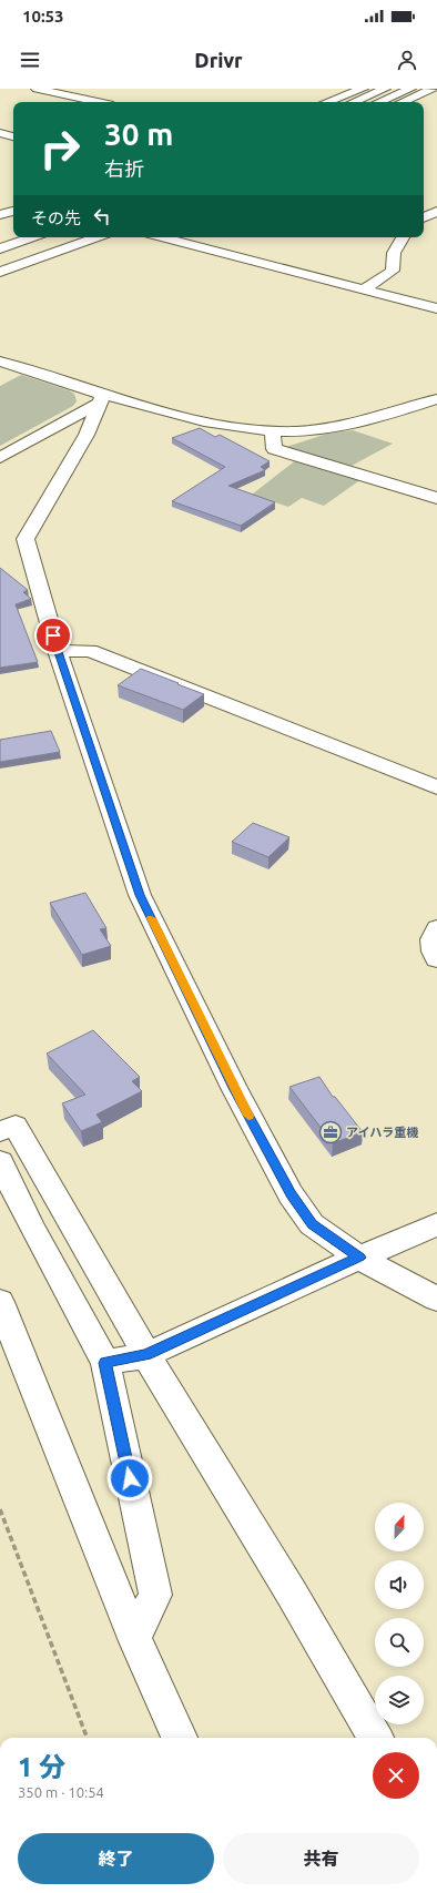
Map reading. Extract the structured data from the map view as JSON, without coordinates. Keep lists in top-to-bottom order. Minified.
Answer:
{"places":{"office":["アイハラ重機"]},"north":"top","page":{"status":"10:53","header":"Drivr","turn":["30 m","右折"],"then":"その先","heading":["1 分","350 m · 10:54"],"buttons":["終了","共有"]}}
